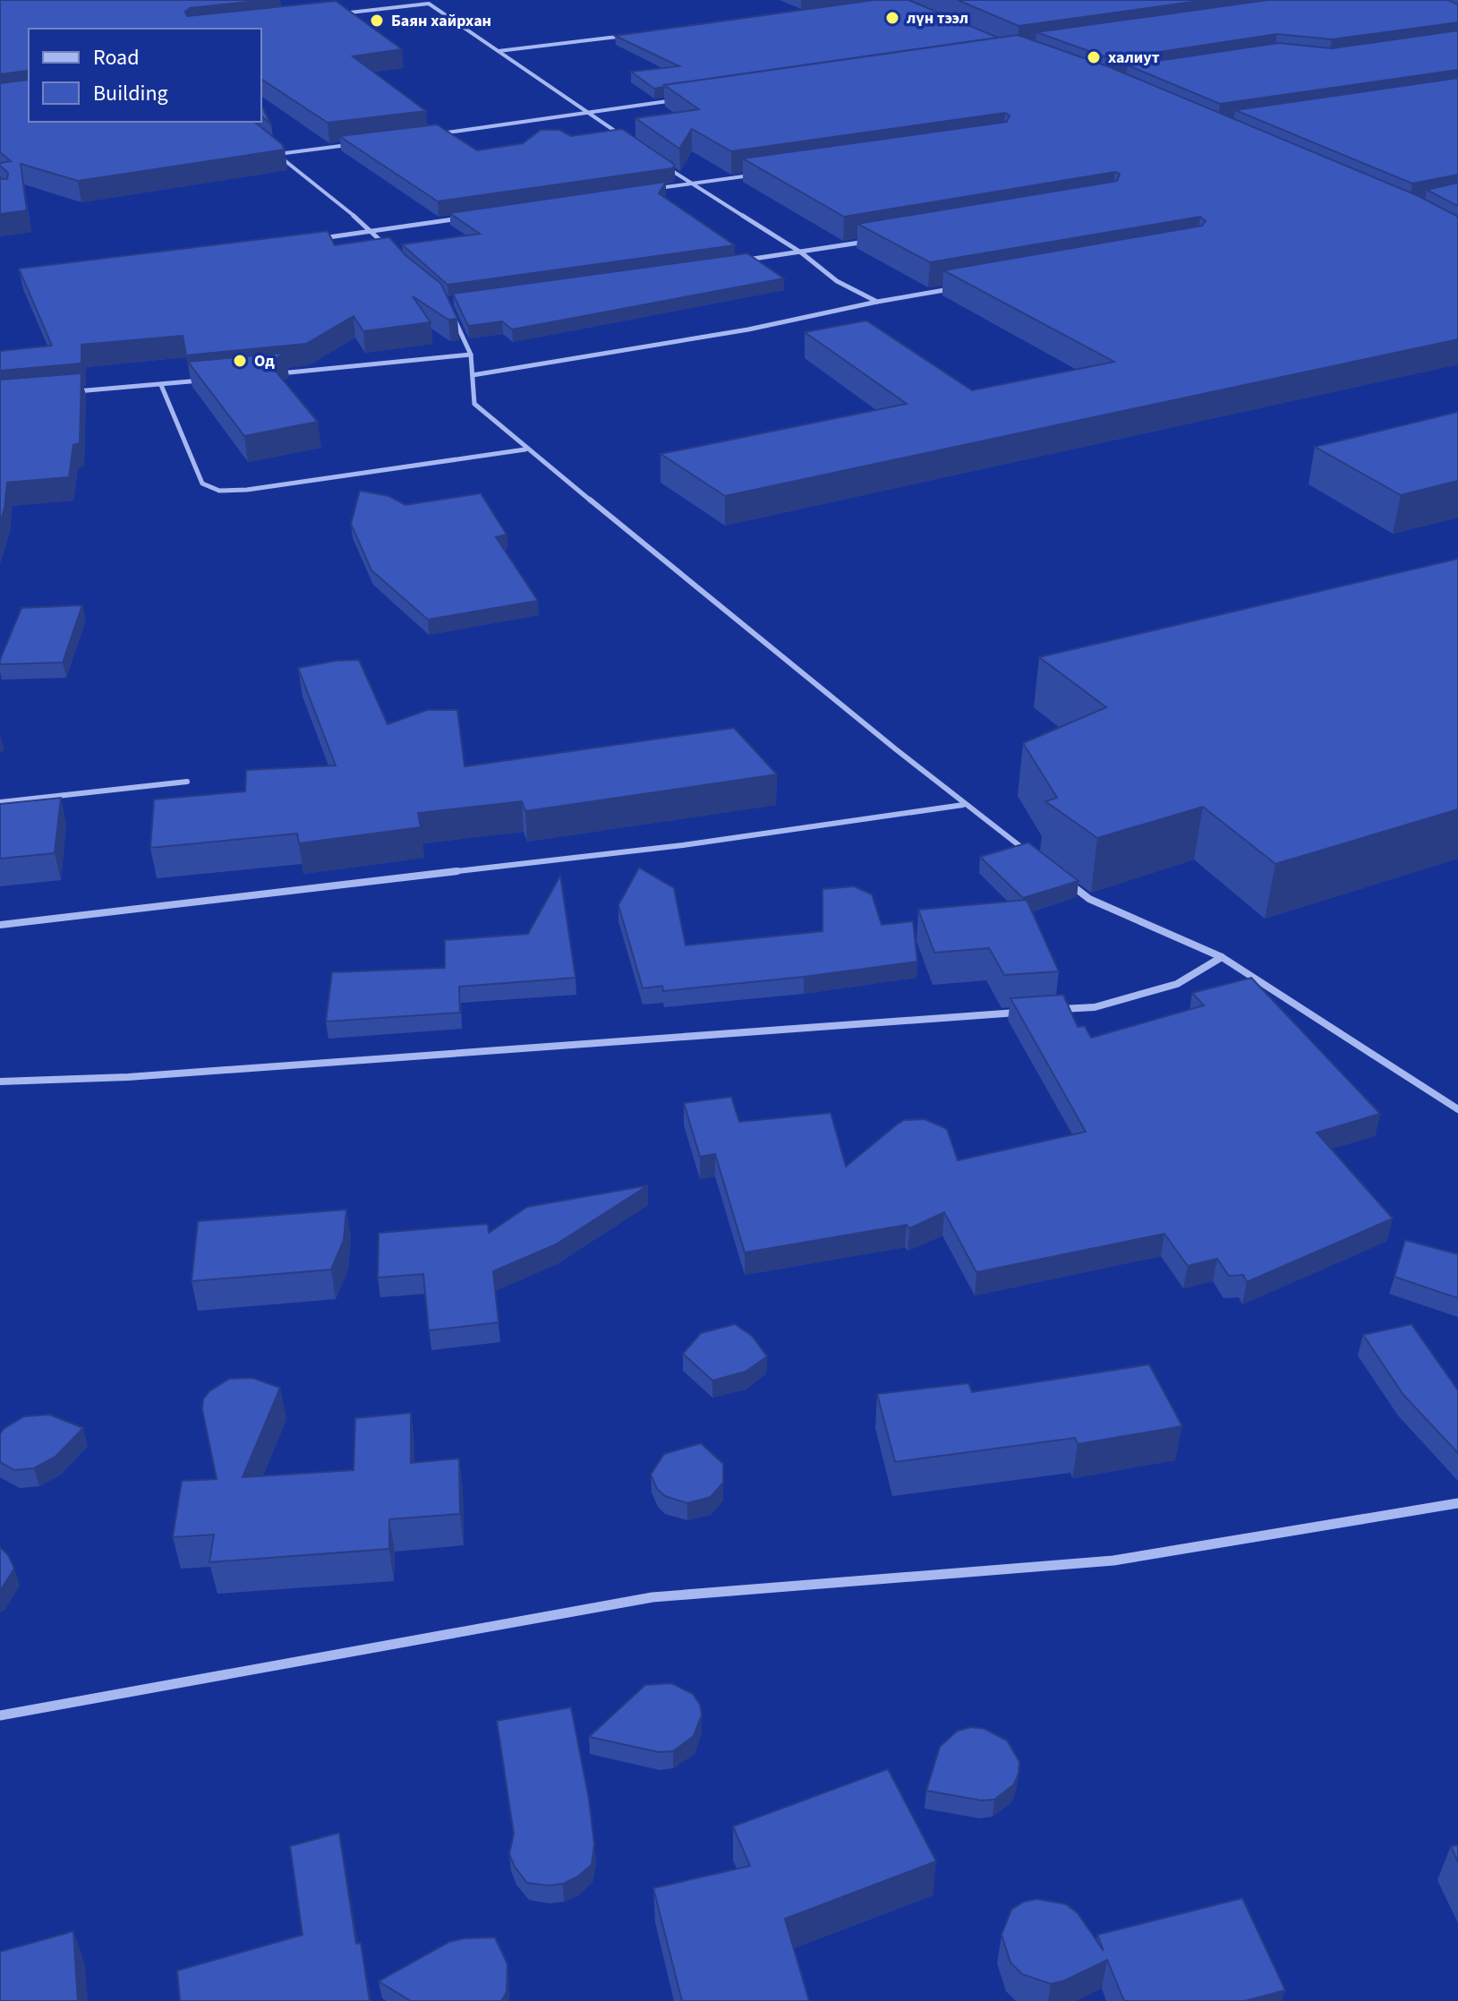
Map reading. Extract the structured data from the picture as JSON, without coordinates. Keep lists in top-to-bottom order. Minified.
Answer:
{"places":["лүн тээл","Баян хайрхан","халиут","Од"],"legend":["Road","Building"]}
